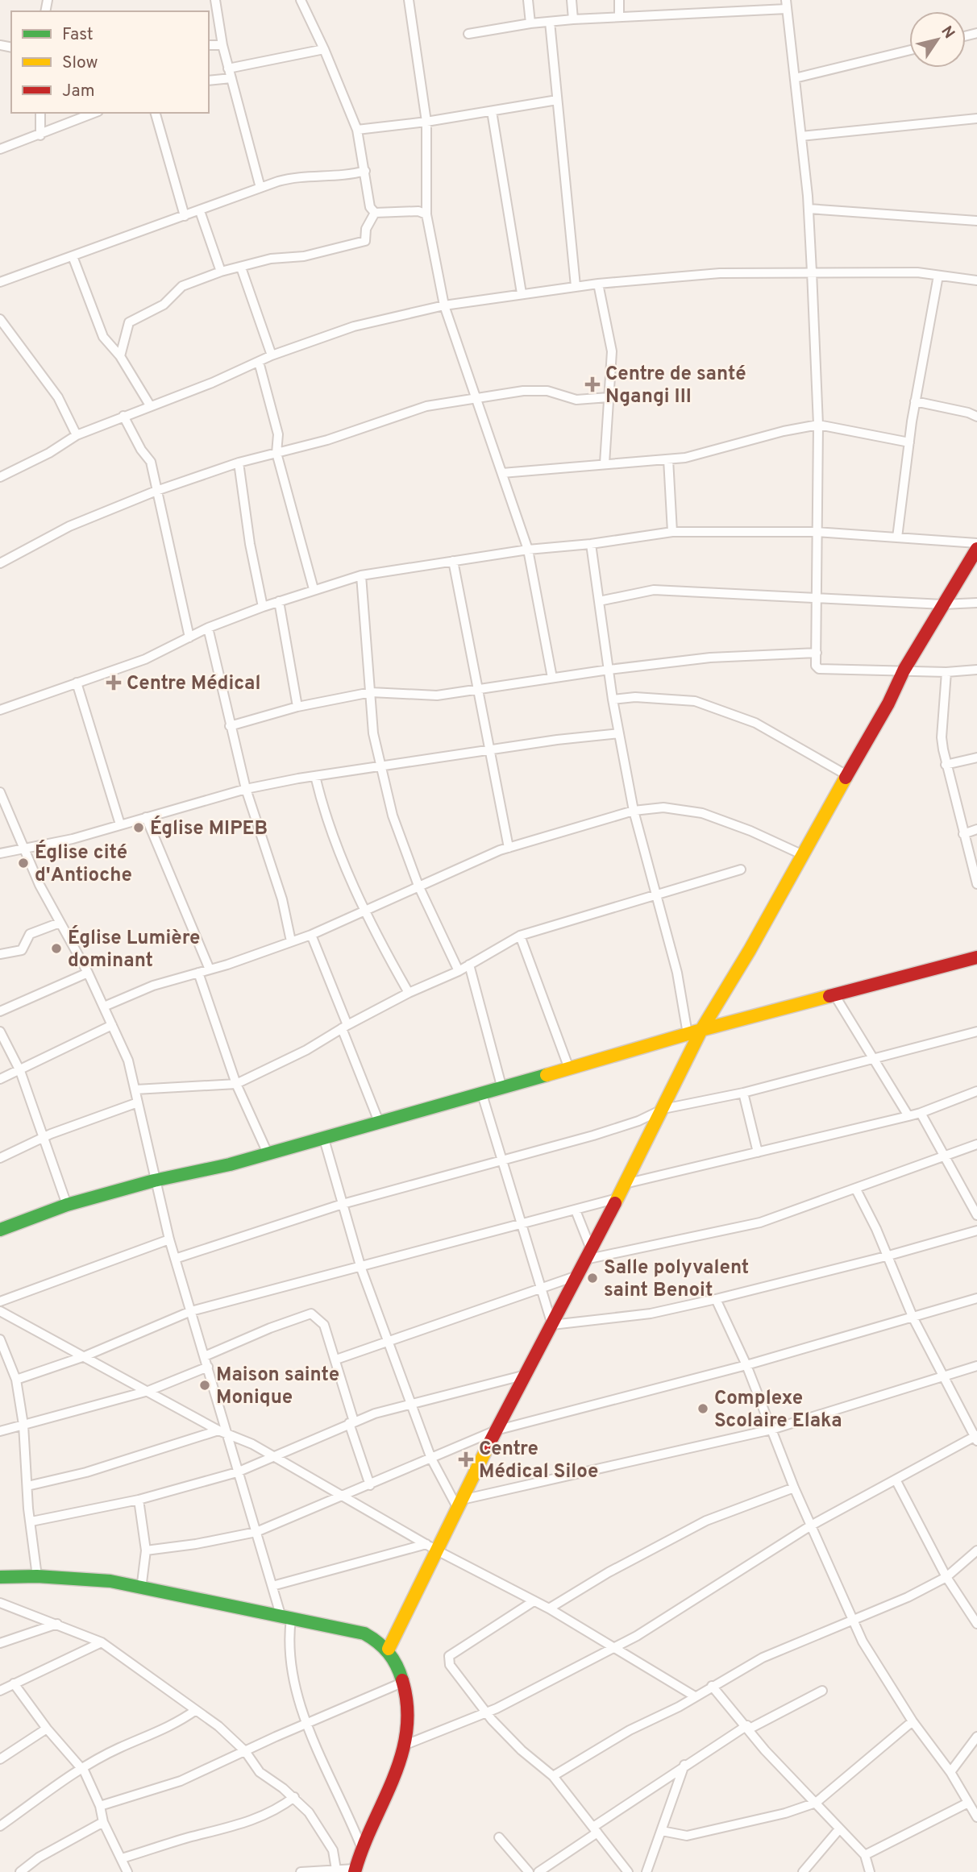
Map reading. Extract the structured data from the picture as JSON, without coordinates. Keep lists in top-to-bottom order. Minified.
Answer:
{"places":{"health":["Centre de santé Ngangi III","Centre Médical","Centre Médical Siloe"],"other":["Église MIPEB","Église cité d'Antioche","Église Lumière dominant","Salle polyvalent saint Benoit","Maison sainte Monique","Complexe Scolaire Elaka"]},"legend":["Fast","Slow","Jam"],"north":"top right"}
